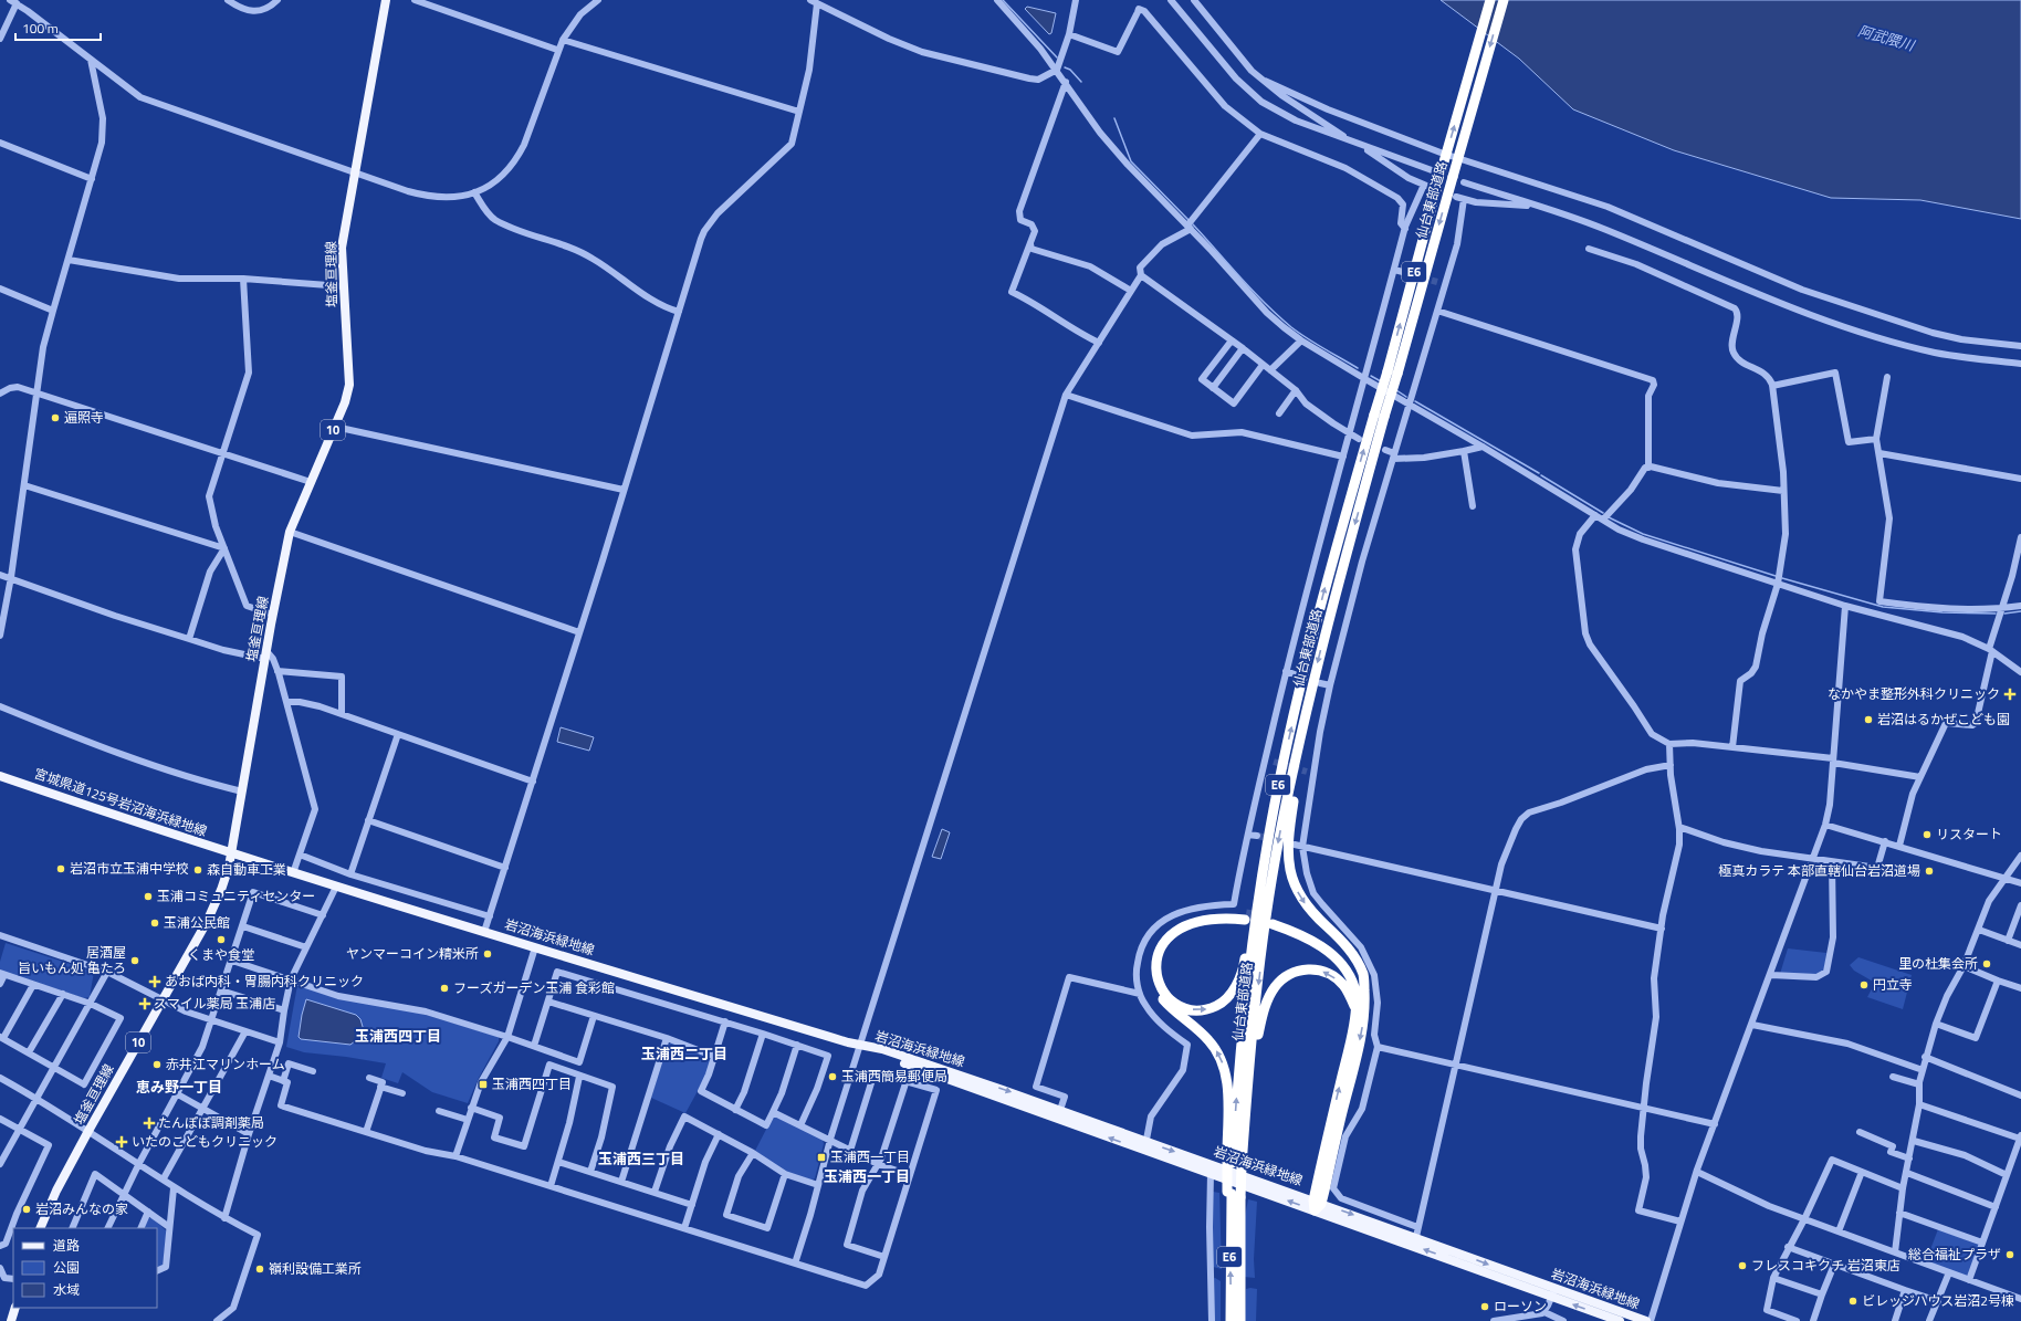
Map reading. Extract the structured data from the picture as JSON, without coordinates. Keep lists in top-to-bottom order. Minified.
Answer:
{"streets":{"highway":["仙台東部道路","E6"],"main road":["塩釜亘理線","10","宮城県道125号岩沼海浜緑地線","岩沼海浜緑地線"]},"crossings":[["塩釜亘理線","宮城県道125号岩沼海浜緑地線"],["塩釜亘理線","岩沼海浜緑地線"],["宮城県道125号岩沼海浜緑地線","岩沼海浜緑地線"]],"districts":["玉浦西四丁目","玉浦西二丁目","恵み野一丁目","玉浦西三丁目","玉浦西一丁目"],"water":["阿武隈川"],"places":{"other":["遍照寺","岩沼はるかぜこども園","リスタート","岩沼市立玉浦中学校","森自動車工業","極真カラテ 本部直轄仙台岩沼道場","玉浦コミュニティセンター","玉浦公民館","くまや食堂","ヤンマーコイン精米所","居酒屋 旨いもん処 亀たろ","里の杜集会所","円立寺","フーズガーデン玉浦 食彩館","赤井江マリンホーム","玉浦西簡易郵便局","岩沼みんなの家","総合福祉プラザ","フレスコキクチ 岩沼東店","嶺利設備工業所","ビレッジハウス岩沼2号棟","ローソン"],"health":["なかやま整形外科クリニック","あおば内科・胃腸内科クリニック","スマイル薬局 玉浦店","たんぽぽ調剤薬局","いたのこどもクリニック"],"transit":["玉浦西四丁目","玉浦西一丁目"]},"legend":["道路","公園","水域"],"scale_bar":"100 m"}
